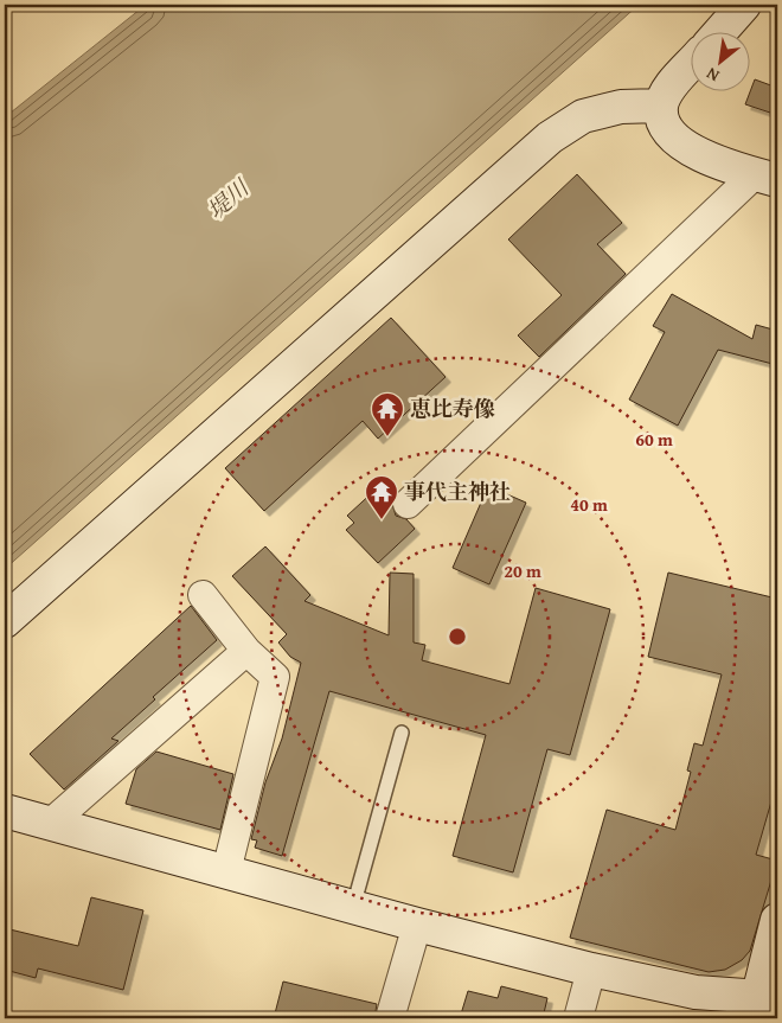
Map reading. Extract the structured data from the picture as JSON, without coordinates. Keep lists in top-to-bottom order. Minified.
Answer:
{"water":["堤川"],"places":{"temple":["恵比寿像","事代主神社"]},"north":"bottom left","rings":["60 m","40 m","20 m"]}
